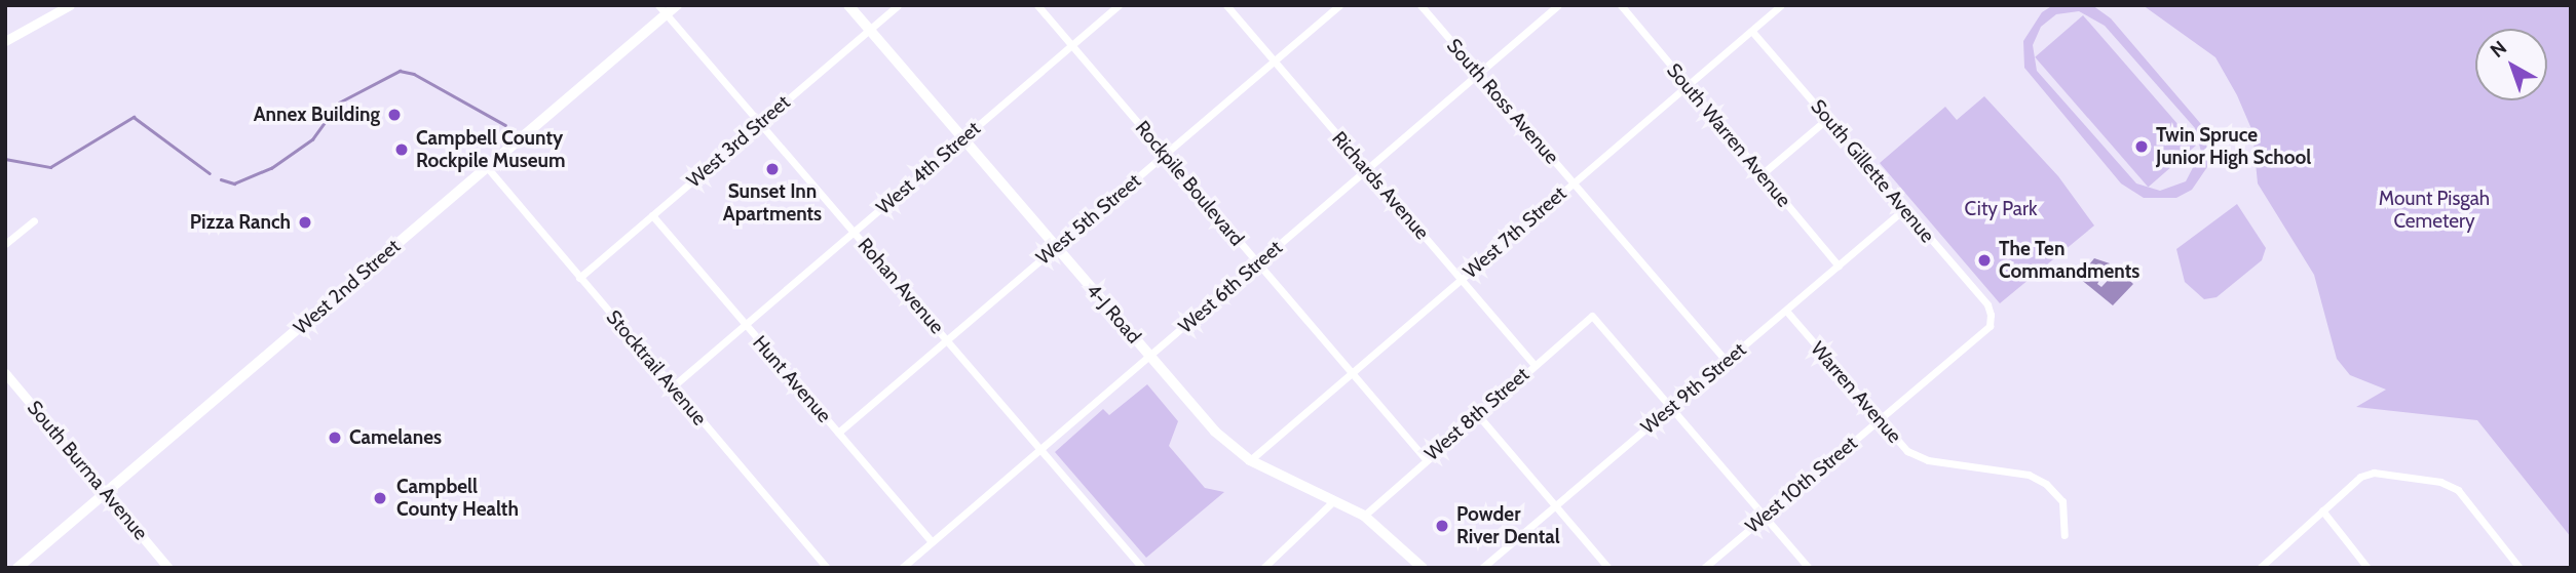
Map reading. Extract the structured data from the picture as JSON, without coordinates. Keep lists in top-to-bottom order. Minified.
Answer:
{"streets":{"main road":["West 2nd Street","4-J Road"],"street":["South Ross Avenue","South Warren Avenue","West 3rd Street","West 4th Street","South Gillette Avenue","Rockpile Boulevard","Richards Avenue","West 5th Street","West 7th Street","Rohan Avenue","West 6th Street","Stocktrail Avenue","Hunt Avenue","West 9th Street","Warren Avenue","West 8th Street","South Burma Avenue","West 10th Street"]},"crossings":[["South Ross Avenue","West 7th Street"],["South Ross Avenue","West 6th Street"],["South Ross Avenue","West 9th Street"],["South Warren Avenue","West 7th Street"],["South Warren Avenue","West 9th Street"],["West 3rd Street","Rohan Avenue"],["West 3rd Street","4-J Road"],["West 3rd Street","Stocktrail Avenue"],["West 3rd Street","Hunt Avenue"],["West 4th Street","Rockpile Boulevard"],["West 4th Street","Rohan Avenue"],["West 4th Street","4-J Road"],["West 4th Street","Stocktrail Avenue"],["West 4th Street","Hunt Avenue"],["South Gillette Avenue","West 7th Street"],["South Gillette Avenue","West 9th Street"],["South Gillette Avenue","West 10th Street"],["Rockpile Boulevard","West 5th Street"],["Rockpile Boulevard","West 7th Street"],["Rockpile Boulevard","West 6th Street"],["Rockpile Boulevard","West 8th Street"],["Richards Avenue","West 5th Street"],["Richards Avenue","West 7th Street"],["Richards Avenue","West 6th Street"],["Richards Avenue","West 8th Street"],["West 5th Street","Rohan Avenue"],["West 5th Street","4-J Road"],["West 5th Street","Hunt Avenue"],["West 7th Street","4-J Road"],["Rohan Avenue","West 2nd Street"],["Rohan Avenue","West 6th Street"],["West 2nd Street","Stocktrail Avenue"],["West 2nd Street","South Burma Avenue"],["West 6th Street","4-J Road"],["West 6th Street","Hunt Avenue"],["4-J Road","West 8th Street"],["West 9th Street","Warren Avenue"],["West 9th Street","West 8th Street"],["Warren Avenue","West 10th Street"]],"parks":["Mount Pisgah Cemetery","City Park"],"places":["Annex Building","Twin Spruce Junior High School","Campbell County Rockpile Museum","Sunset Inn Apartments","Pizza Ranch","The Ten Commandments","Camelanes","Campbell County Health","Powder River Dental"],"north":"top left"}
